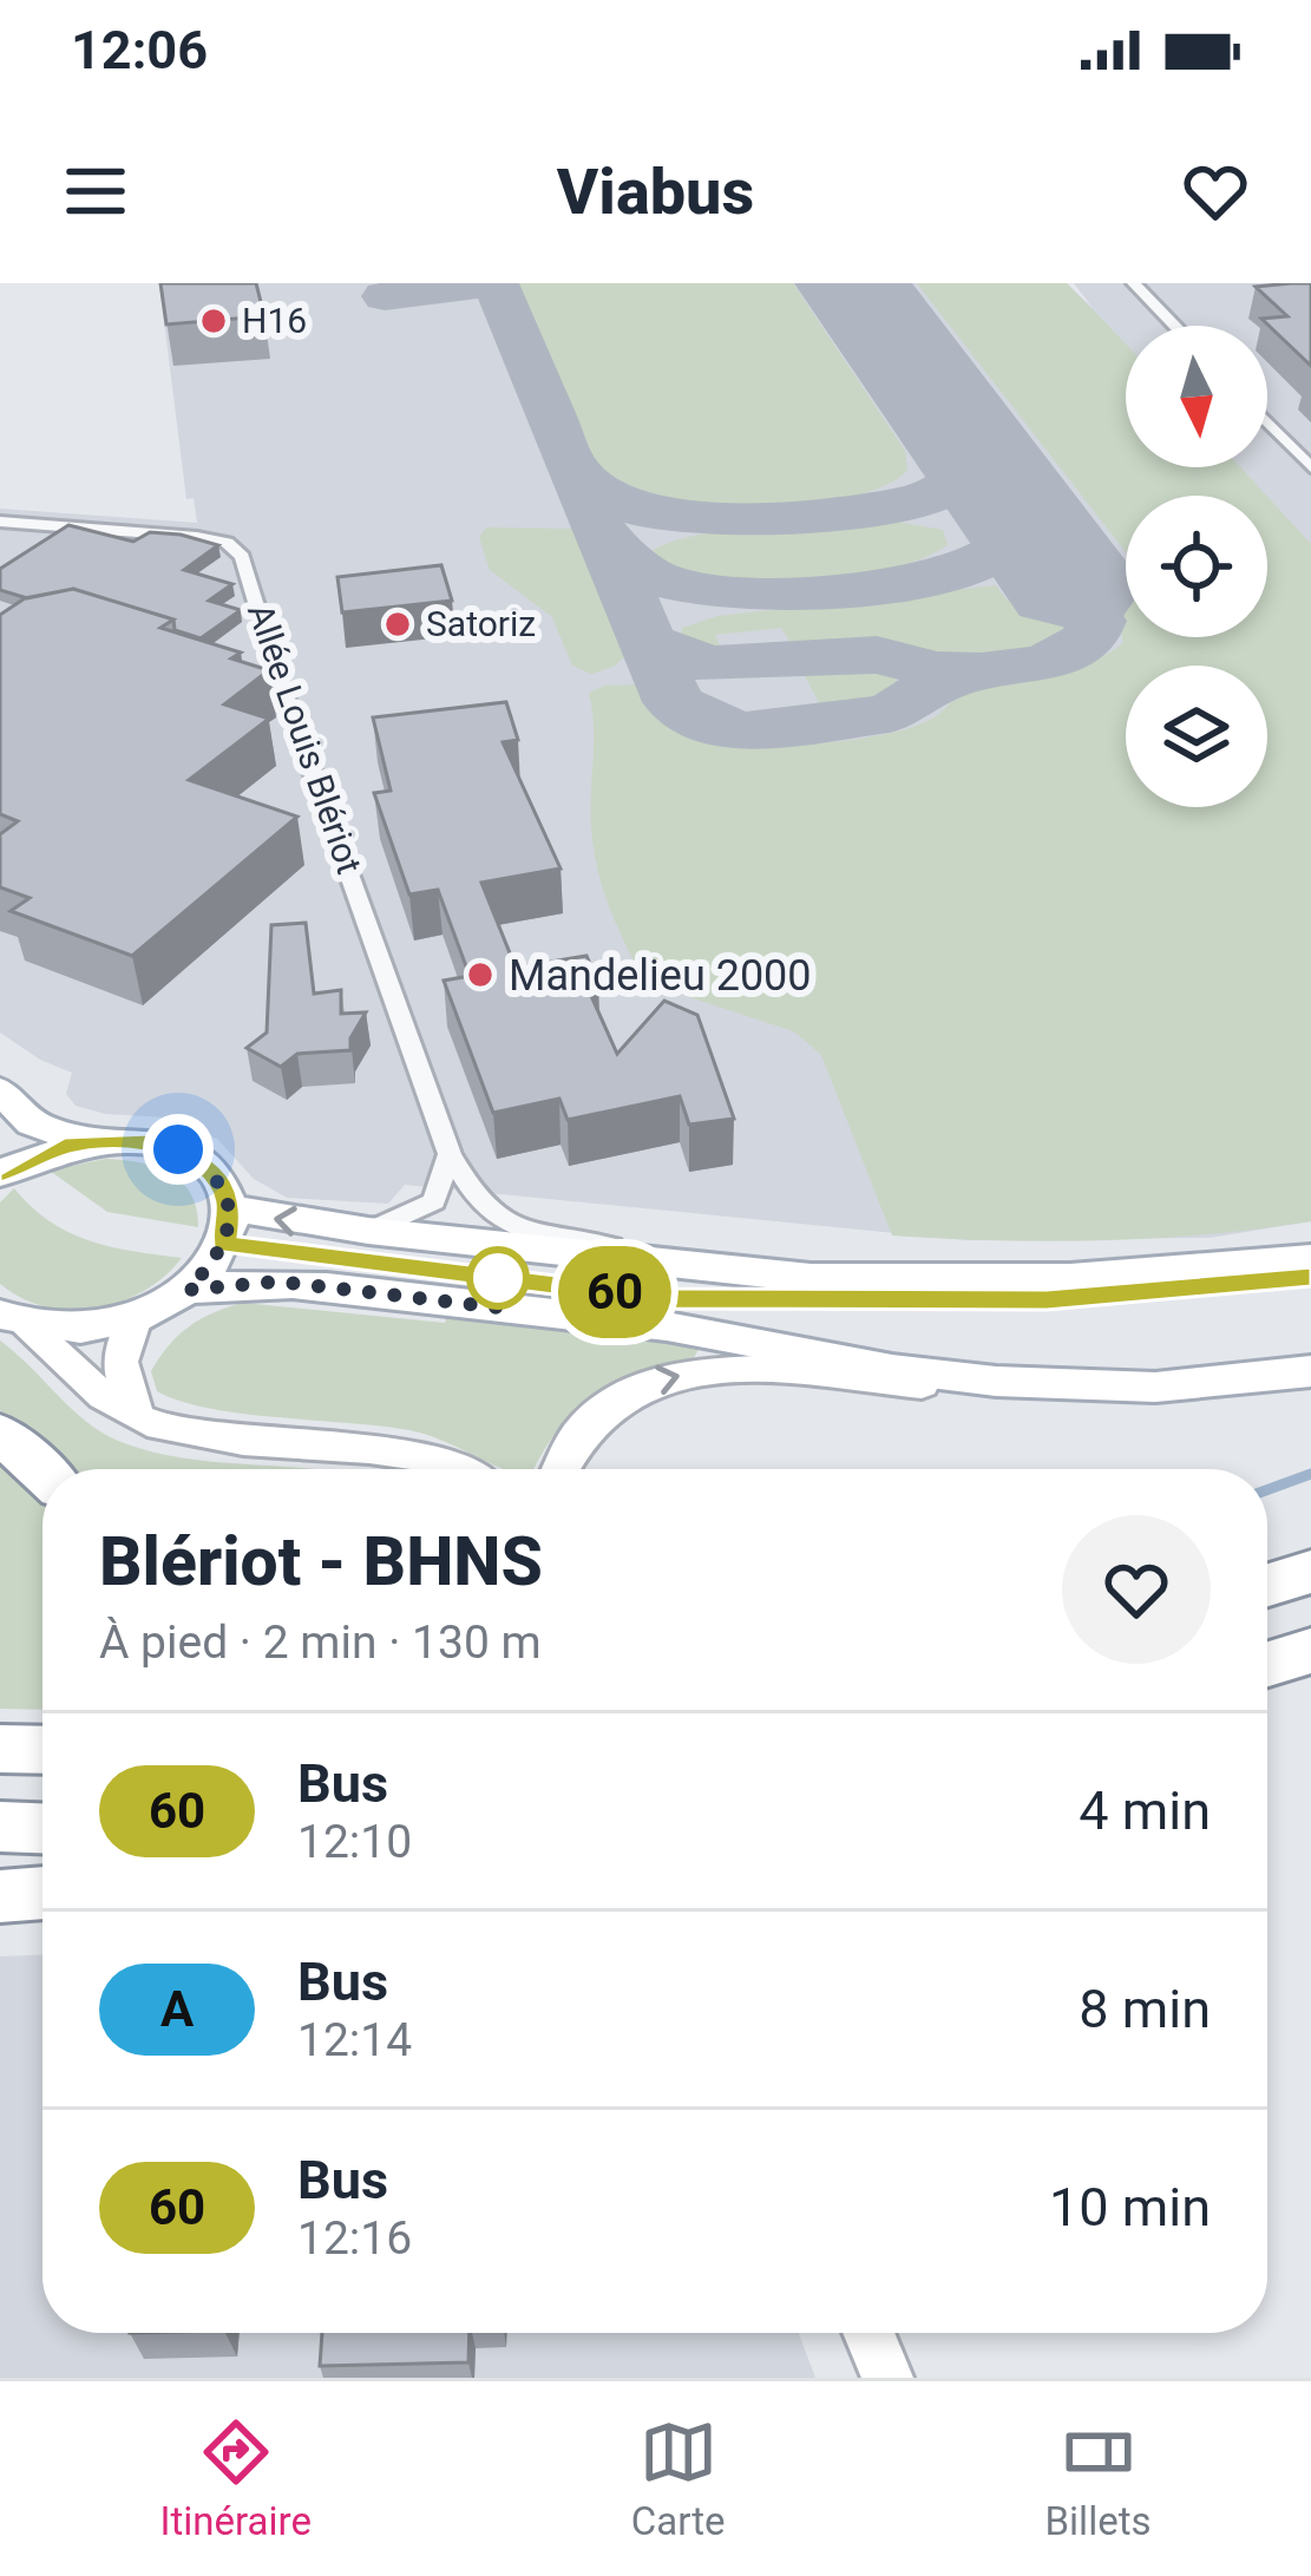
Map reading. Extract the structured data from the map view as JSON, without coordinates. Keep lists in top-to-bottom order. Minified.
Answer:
{"streets":{"street":["Allée Louis Blériot"]},"places":["H16","Satoriz","Mandelieu 2000"],"lines":["bus line 60"],"north":"bottom","page":{"status":"12:06","header":"Viabus","on_map":"60","heading":["Blériot - BHNS","À pied · 2 min · 130 m"],"list":[{"mark":"60","name":"Bus","note":"12:10","value":"4 min"},{"mark":"A","name":"Bus","note":"12:14","value":"8 min"},{"mark":"60","name":"Bus","note":"12:16","value":"10 min"}],"tabs":["Itinéraire","Carte","Billets"]}}
